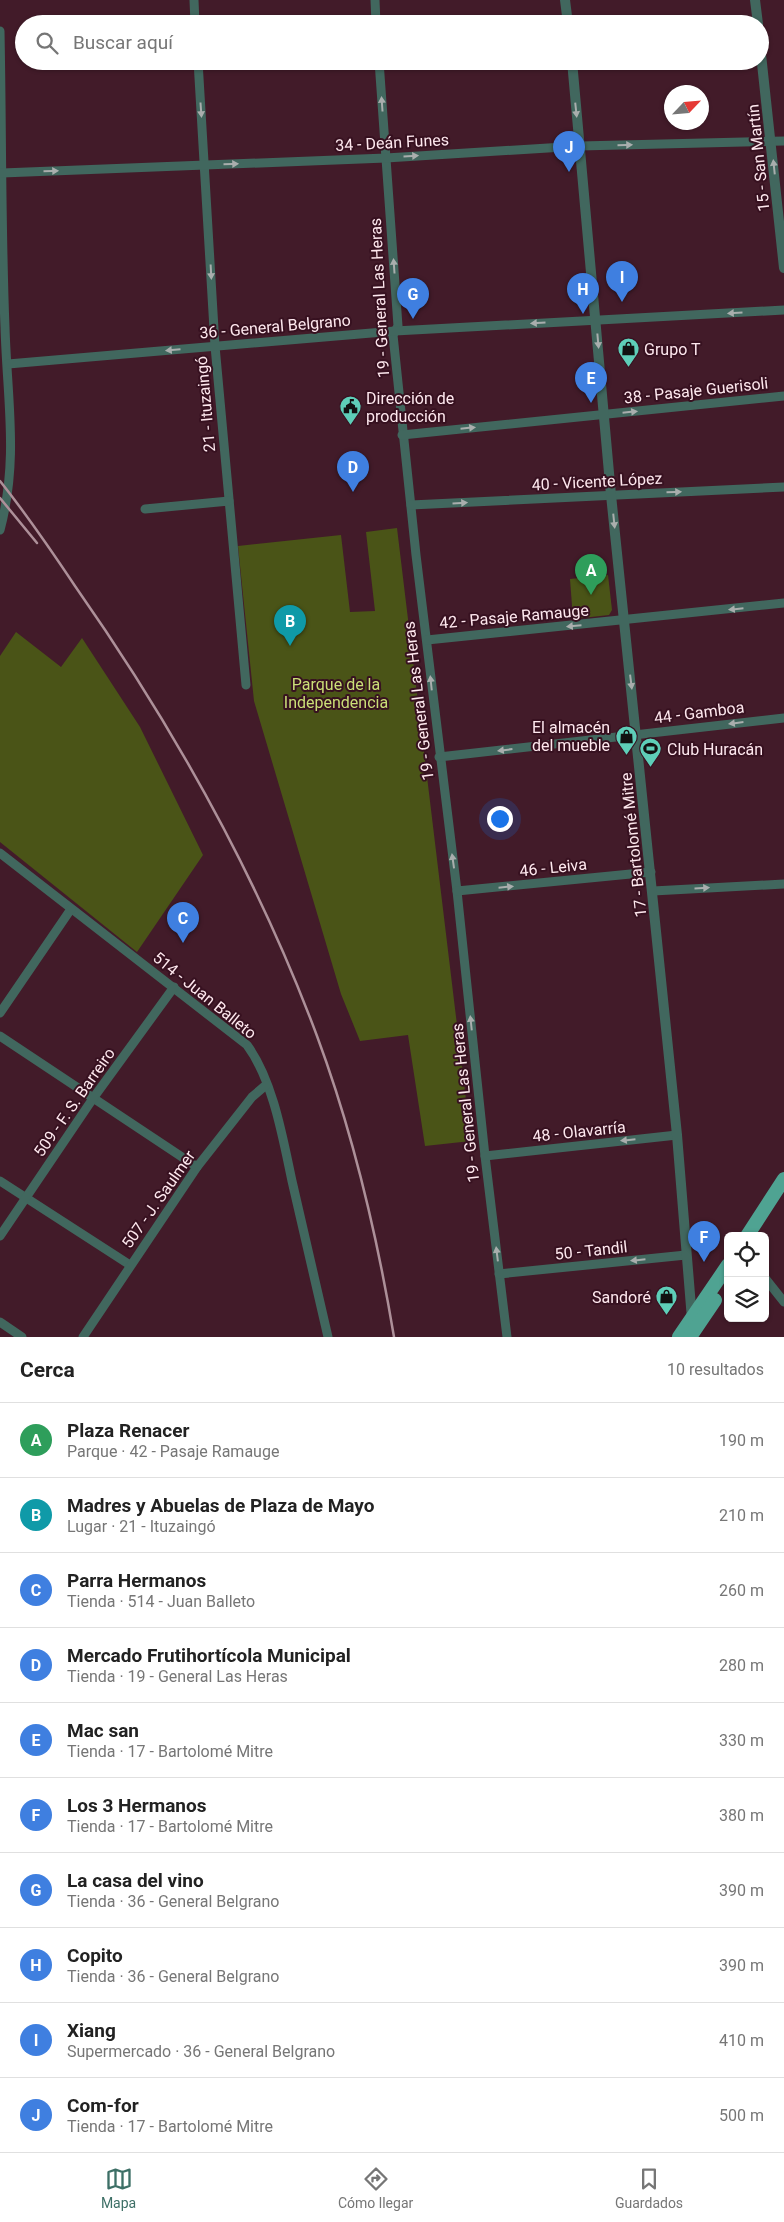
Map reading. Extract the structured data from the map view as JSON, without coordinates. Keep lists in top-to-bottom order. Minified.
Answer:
{"streets":{"street":["34 - Deán Funes","15 - San Martín","19 - General Las Heras","36 - General Belgrano","38 - Pasaje Guerisoli","21 - Ituzaingó","40 - Vicente López","42 - Pasaje Ramauge","44 - Gamboa","17 - Bartolomé Mitre","46 - Leiva","514 - Juan Balleto","509 - F. S. Barreiro","48 - Olavarría","507 - J. Saulmer","50 - Tandil"]},"crossings":[["34 - Deán Funes","15 - San Martín"],["34 - Deán Funes","19 - General Las Heras"],["34 - Deán Funes","21 - Ituzaingó"],["34 - Deán Funes","17 - Bartolomé Mitre"],["19 - General Las Heras","36 - General Belgrano"],["19 - General Las Heras","38 - Pasaje Guerisoli"],["19 - General Las Heras","40 - Vicente López"],["19 - General Las Heras","42 - Pasaje Ramauge"],["19 - General Las Heras","44 - Gamboa"],["19 - General Las Heras","46 - Leiva"],["19 - General Las Heras","48 - Olavarría"],["19 - General Las Heras","50 - Tandil"],["36 - General Belgrano","21 - Ituzaingó"],["36 - General Belgrano","17 - Bartolomé Mitre"],["38 - Pasaje Guerisoli","17 - Bartolomé Mitre"],["40 - Vicente López","17 - Bartolomé Mitre"],["42 - Pasaje Ramauge","17 - Bartolomé Mitre"],["44 - Gamboa","17 - Bartolomé Mitre"],["17 - Bartolomé Mitre","46 - Leiva"],["17 - Bartolomé Mitre","48 - Olavarría"],["17 - Bartolomé Mitre","50 - Tandil"],["514 - Juan Balleto","509 - F. S. Barreiro"],["514 - Juan Balleto","507 - J. Saulmer"]],"one_way":["34 - Deán Funes","15 - San Martín","19 - General Las Heras","36 - General Belgrano","38 - Pasaje Guerisoli","21 - Ituzaingó","40 - Vicente López","42 - Pasaje Ramauge","44 - Gamboa","46 - Leiva","48 - Olavarría","50 - Tandil"],"parks":["Parque de la Independencia"],"places":{"shop":["Grupo T","El almacén del mueble","Sandoré"],"public building":["Dirección de producción"],"sports":["Club Huracán"]},"north":"top right","page":{"search":"Buscar aquí","pins":["J","I","H","G","E","D","A","B","C","F"],"heading":["Cerca","10 resultados"],"list":[{"mark":"A","name":"Plaza Renacer","note":"Parque · 42 - Pasaje Ramauge","value":"190 m"},{"mark":"B","name":"Madres y Abuelas de Plaza de Mayo","note":"Lugar · 21 - Ituzaingó","value":"210 m"},{"mark":"C","name":"Parra Hermanos","note":"Tienda · 514 - Juan Balleto","value":"260 m"},{"mark":"D","name":"Mercado Frutihortícola Municipal","note":"Tienda · 19 - General Las Heras","value":"280 m"},{"mark":"E","name":"Mac san","note":"Tienda · 17 - Bartolomé Mitre","value":"330 m"},{"mark":"F","name":"Los 3 Hermanos","note":"Tienda · 17 - Bartolomé Mitre","value":"380 m"},{"mark":"G","name":"La casa del vino","note":"Tienda · 36 - General Belgrano","value":"390 m"},{"mark":"H","name":"Copito","note":"Tienda · 36 - General Belgrano","value":"390 m"},{"mark":"I","name":"Xiang","note":"Supermercado · 36 - General Belgrano","value":"410 m"},{"mark":"J","name":"Com-for","note":"Tienda · 17 - Bartolomé Mitre","value":"500 m"}],"nav":["Mapa","Cómo llegar","Guardados"]}}
